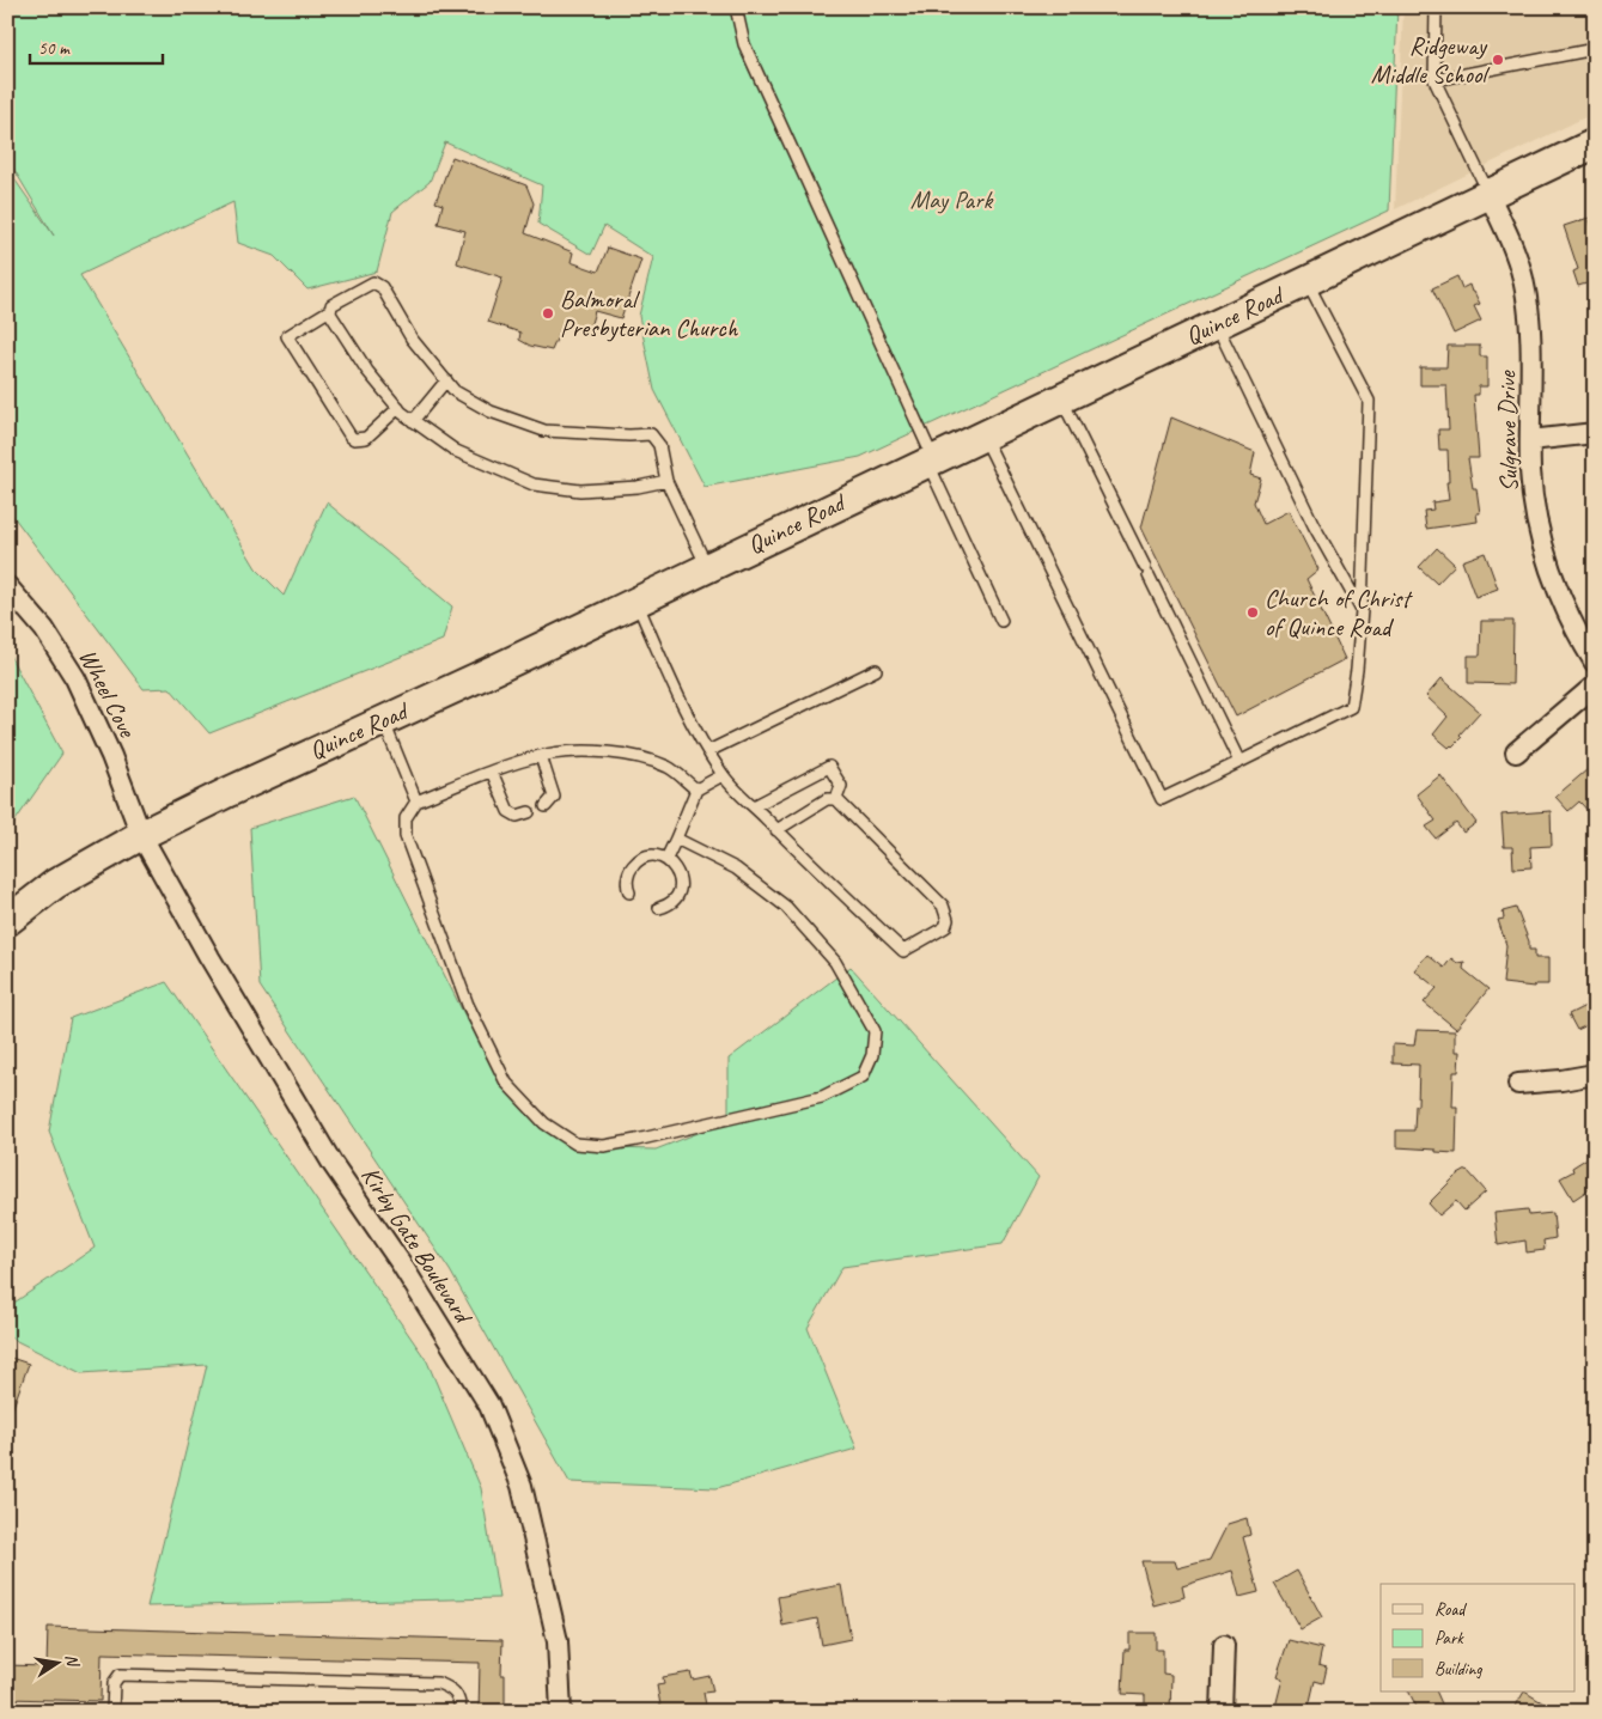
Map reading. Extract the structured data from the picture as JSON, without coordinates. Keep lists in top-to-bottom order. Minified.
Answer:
{"streets":{"main road":["Quince Road"],"street":["Sulgrave Drive","Wheel Cove","Kirby Gate Boulevard"]},"crossings":[["Quince Road","Sulgrave Drive"],["Quince Road","Wheel Cove"],["Quince Road","Kirby Gate Boulevard"],["Wheel Cove","Kirby Gate Boulevard"]],"parks":["May Park"],"places":["Ridgeway Middle School","Balmoral Presbyterian Church","Church of Christ of Quince Road"],"legend":["Road","Park","Building"],"scale_bar":"50 m","north":"right"}
